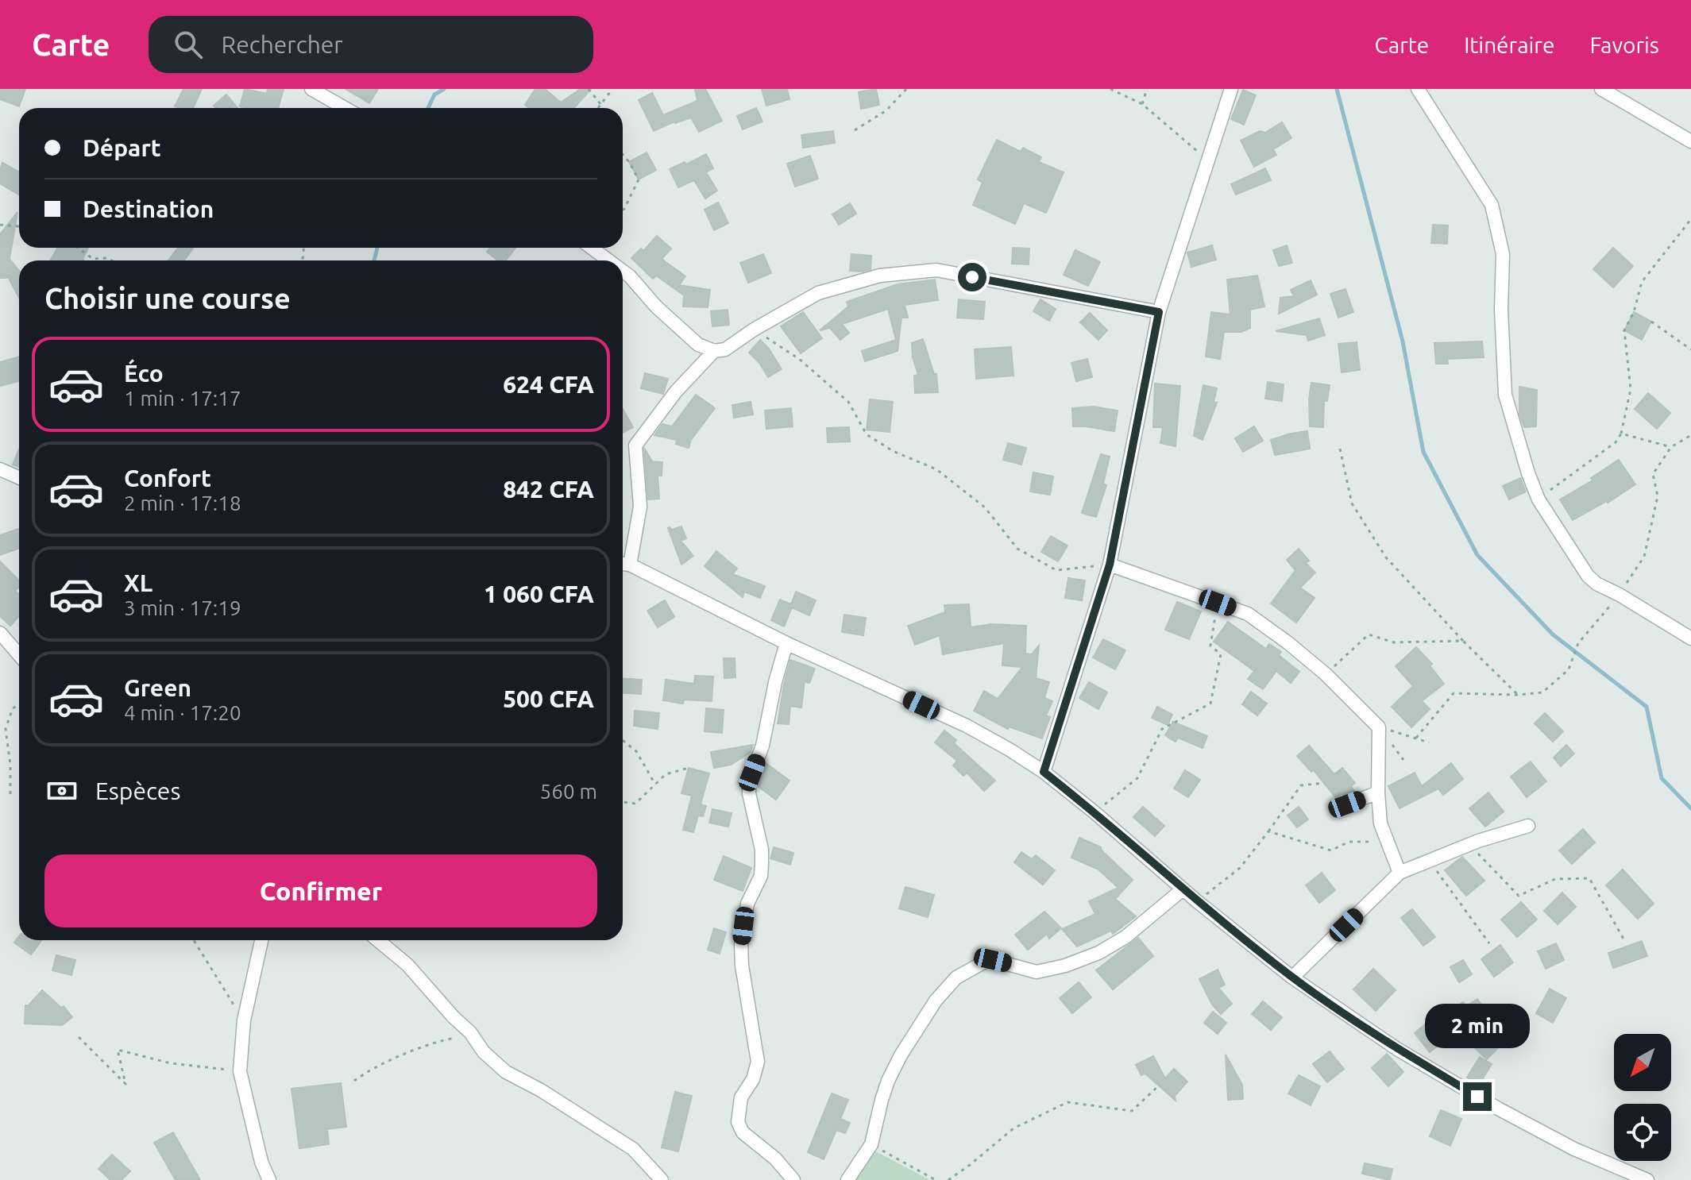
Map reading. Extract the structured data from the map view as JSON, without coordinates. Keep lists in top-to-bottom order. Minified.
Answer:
{"north":"bottom left","page":{"header":"Carte","search":"Rechercher","nav":["Carte","Itinéraire","Favoris"],"banner":["Départ","Destination"],"heading":"Choisir une course","list":[{"name":"Éco","note":"1 min · 17:17","value":"624 CFA"},{"name":"Confort","note":"2 min · 17:18","value":"842 CFA"},{"name":"XL","note":"3 min · 17:19","value":"1 060 CFA"},{"name":"Green","note":"4 min · 17:20","value":"500 CFA"}],"pay":["Espèces","560 m"],"buttons":"Confirmer","bubble":"2 min"}}
